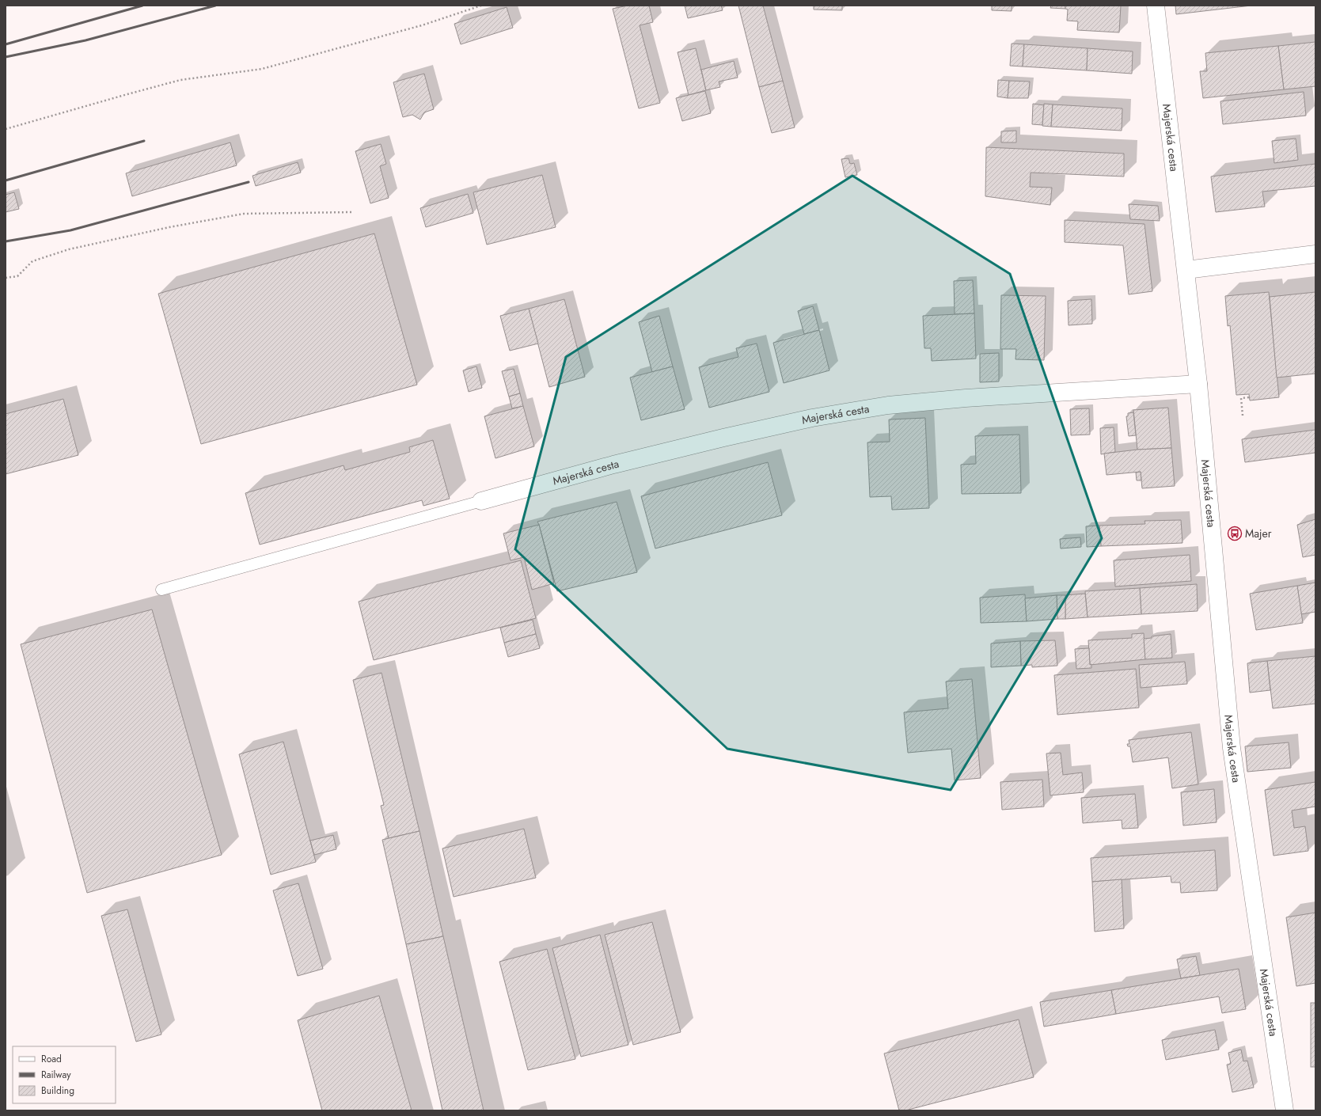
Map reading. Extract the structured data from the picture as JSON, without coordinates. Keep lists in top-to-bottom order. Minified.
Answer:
{"streets":{"street":["Majerská cesta"]},"places":{"bus stop":["Majer"]},"legend":["Road","Railway","Building"]}
